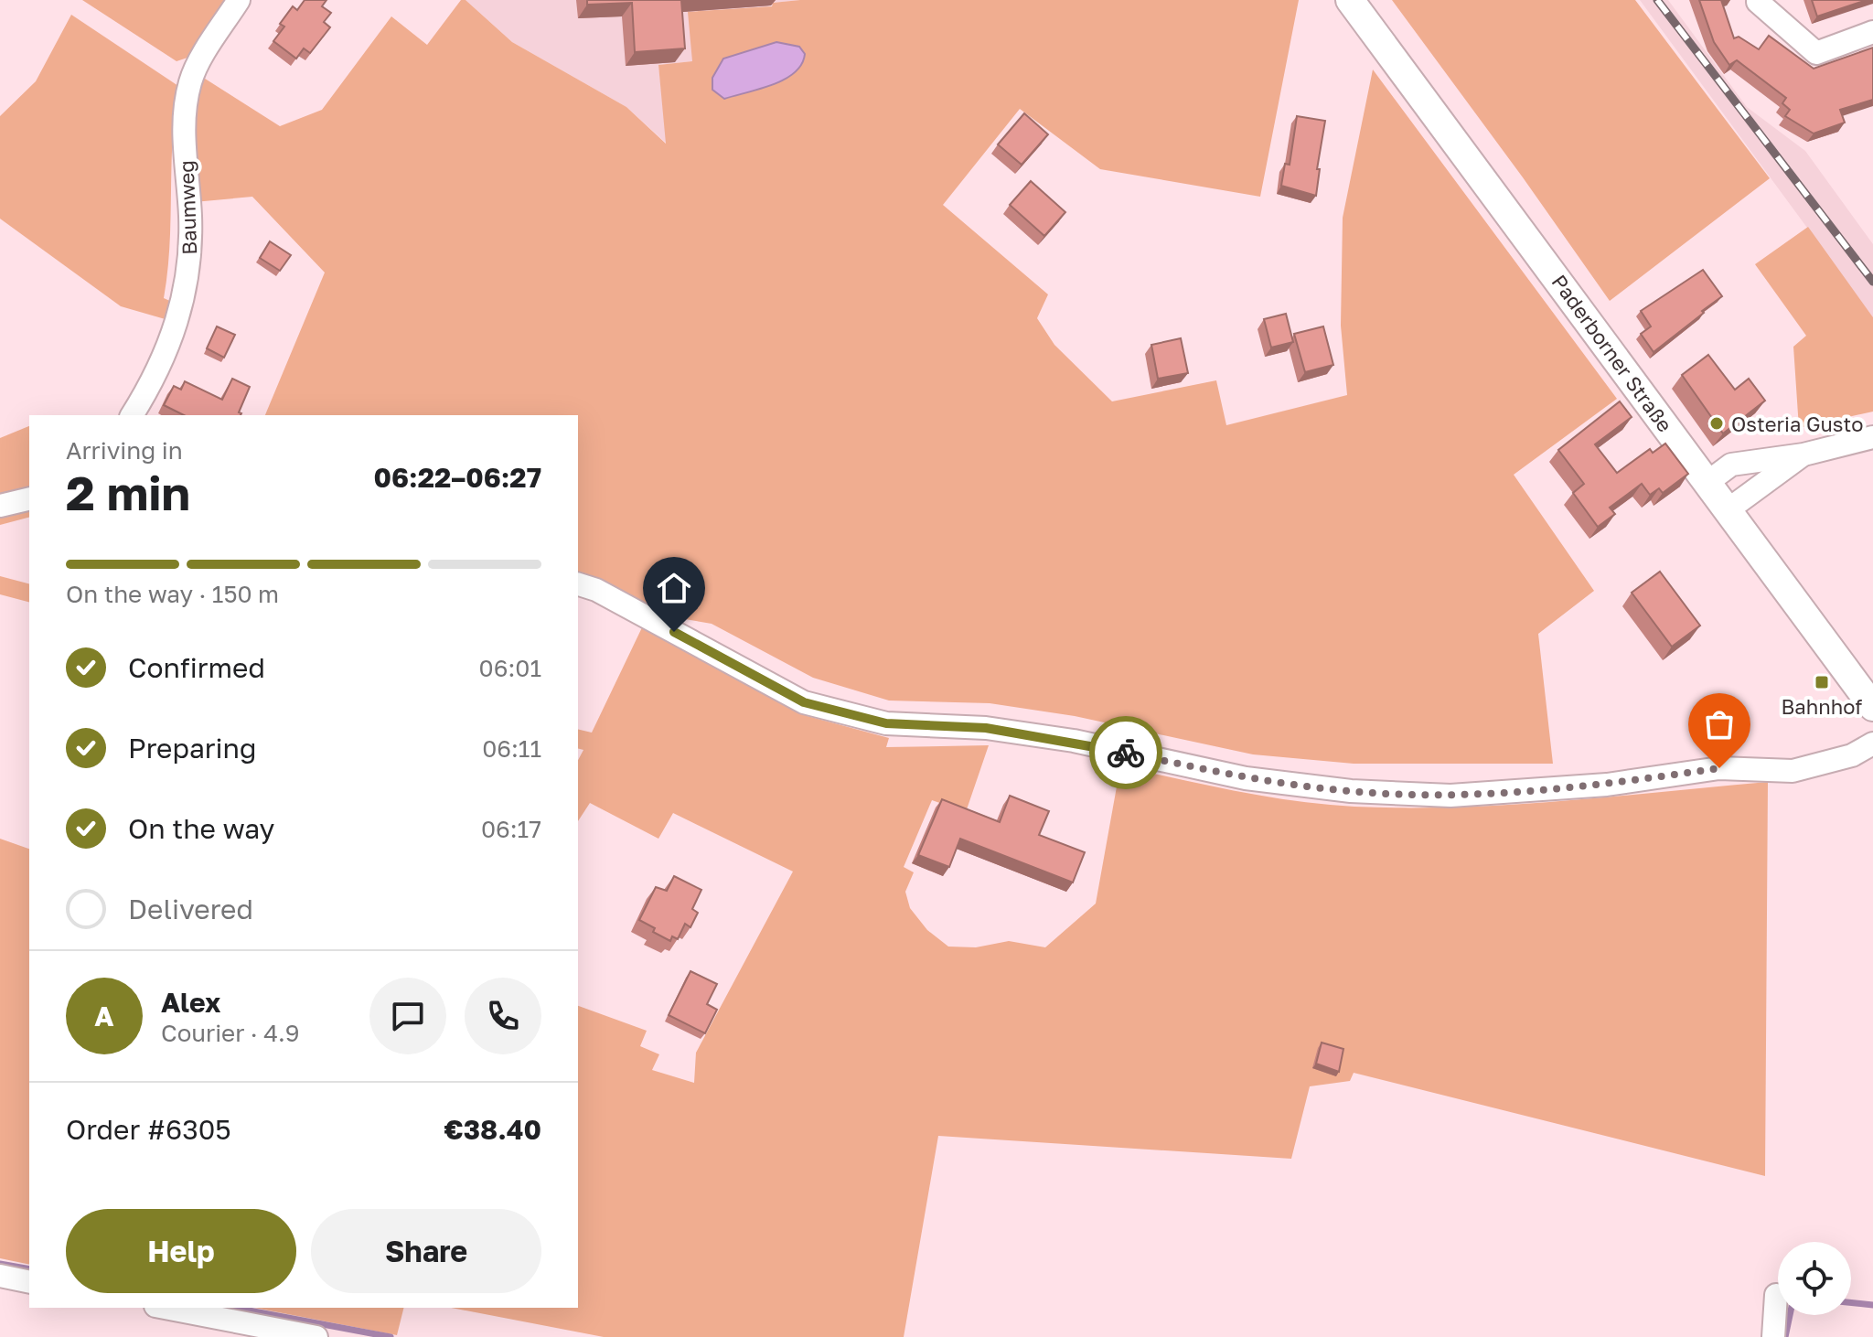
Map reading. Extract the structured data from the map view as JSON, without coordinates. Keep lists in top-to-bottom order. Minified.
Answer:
{"streets":{"main road":["Paderborner Straße"],"street":["Baumweg"]},"places":{"other":["Osteria Gusto"],"transit":["Bahnhof"]},"page":{"heading":["2 min","Arriving in","06:22–06:27"],"panel":["Alex","Courier · 4.9","Order #6305","€38.40"],"bar":"On the way · 150 m","list":[["Confirmed","06:01"],["Preparing","06:11"],["On the way","06:17"],"Delivered"],"round":"A","buttons":["Help","Share"]}}
